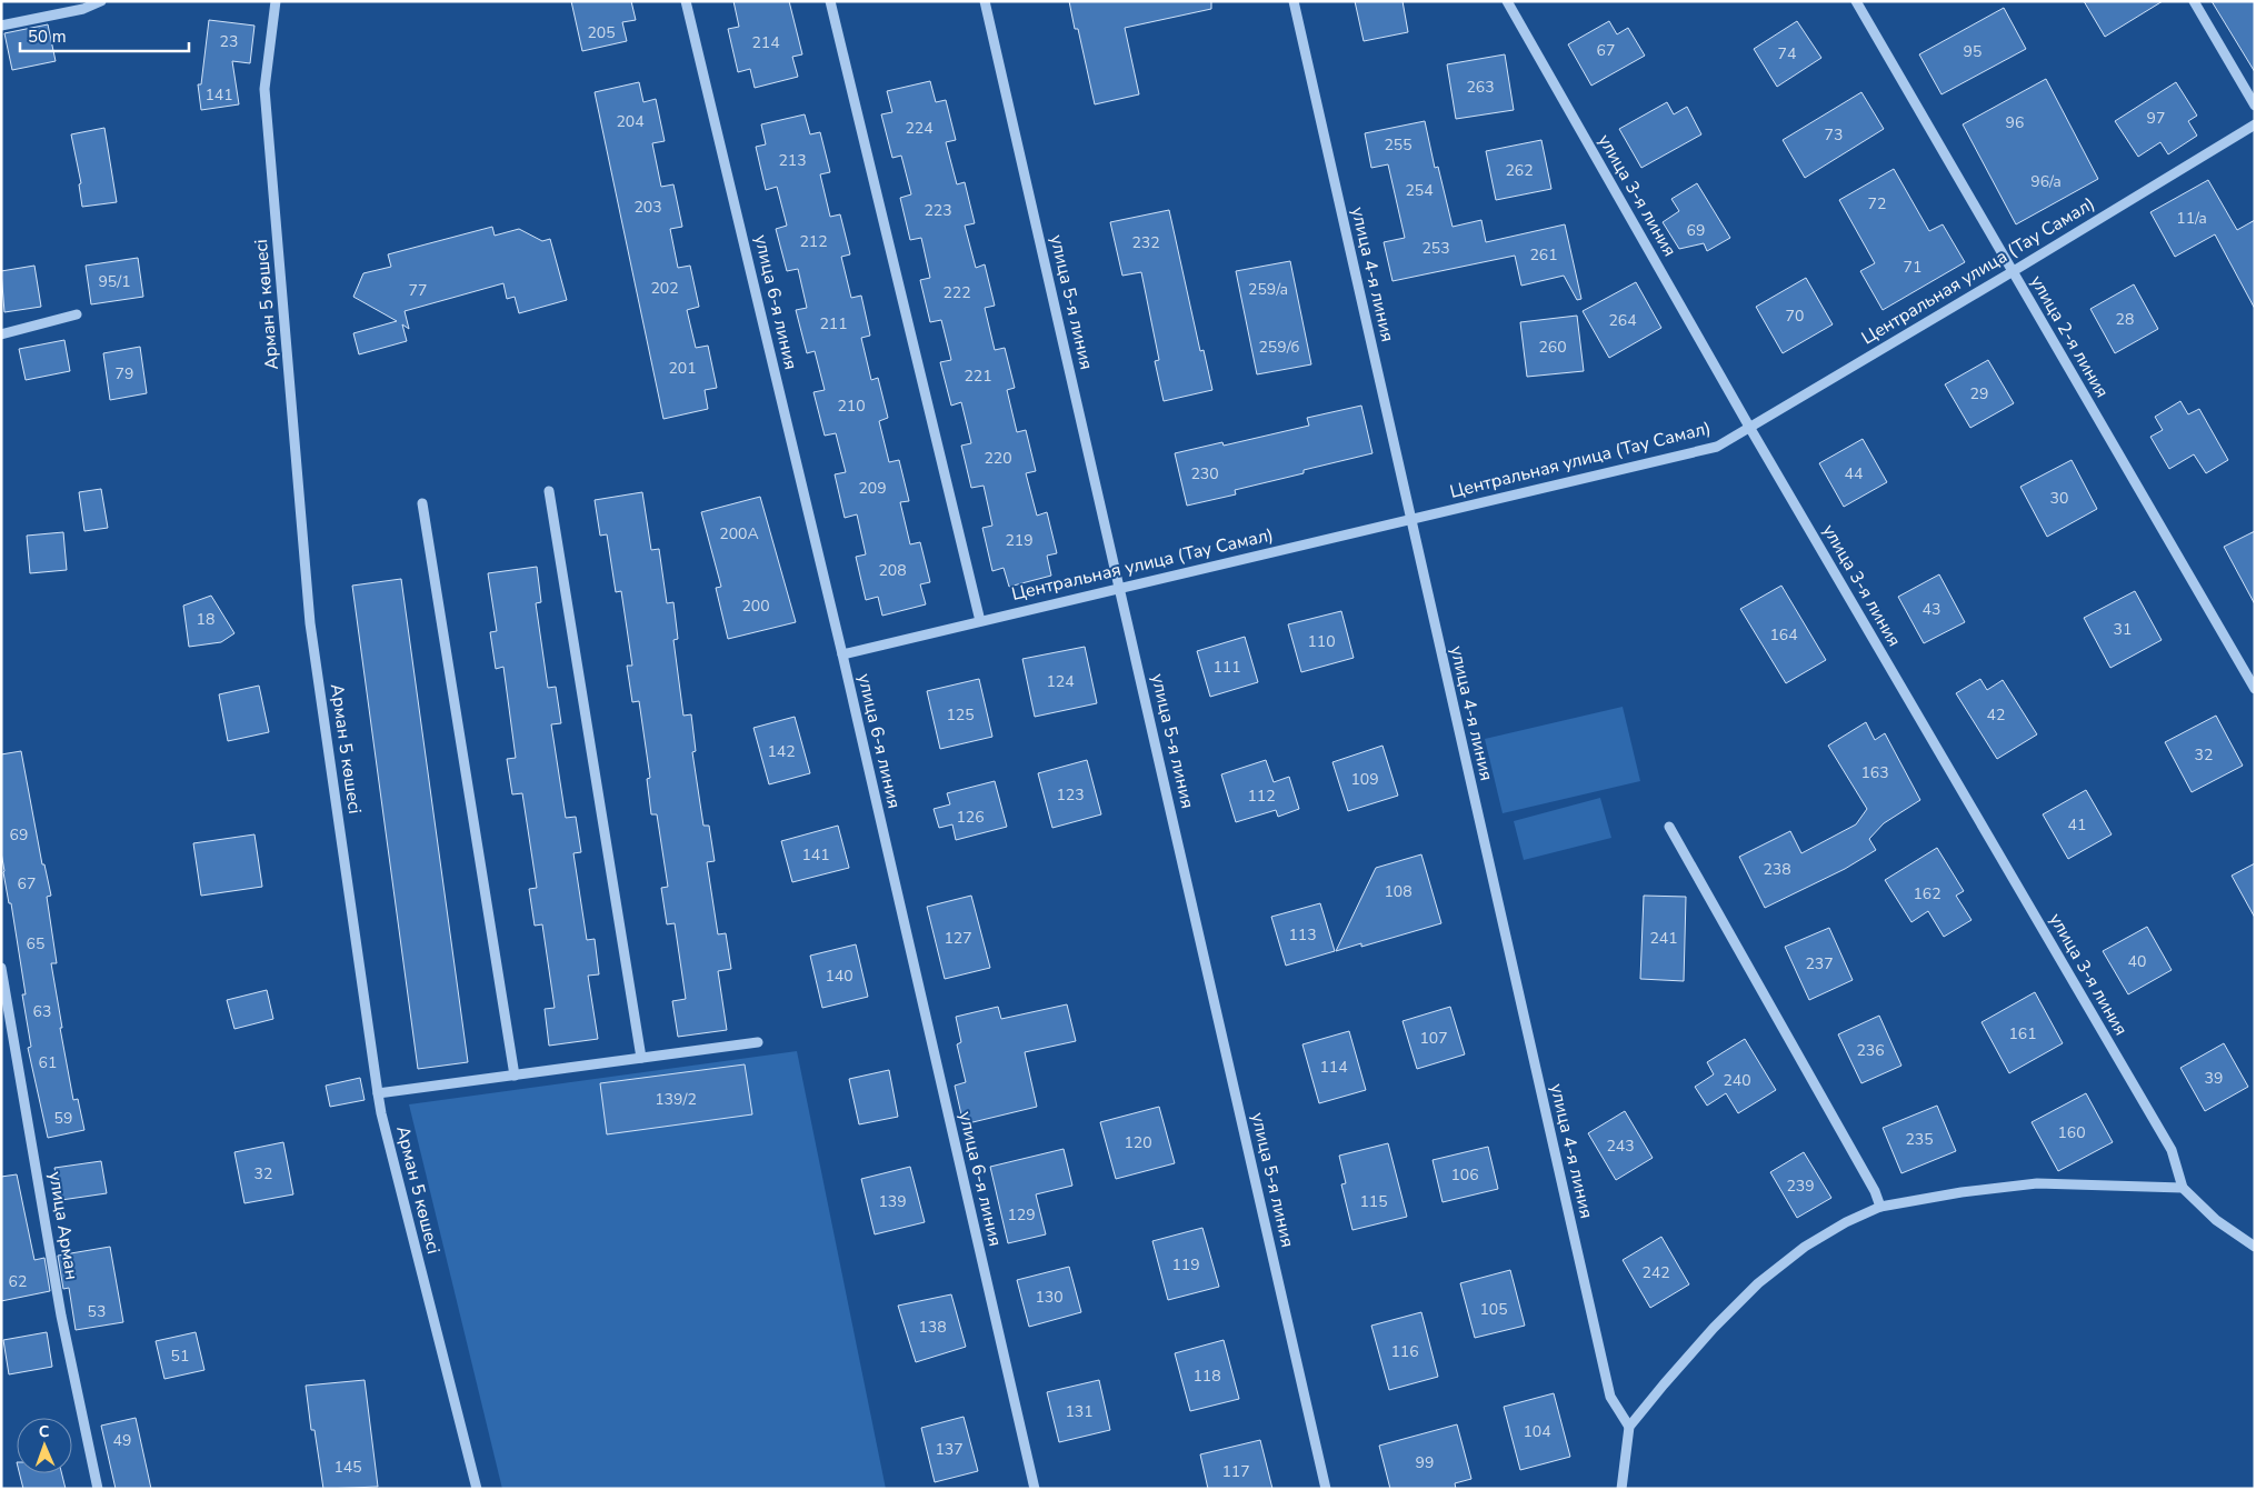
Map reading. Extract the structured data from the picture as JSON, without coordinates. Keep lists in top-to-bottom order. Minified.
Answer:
{"streets":{"street":["улица 3-я линия","Центральная улица (Тау Самал)","улица 4-я линия","улица 6-я линия","улица 5-я линия","Арман 5 көшесі","улица 2-я линия","улица Арман"]},"crossings":[["улица 3-я линия","Центральная улица (Тау Самал)"],["Центральная улица (Тау Самал)","улица 4-я линия"],["Центральная улица (Тау Самал)","улица 6-я линия"],["Центральная улица (Тау Самал)","улица 5-я линия"],["Центральная улица (Тау Самал)","улица 2-я линия"]],"house_numbers":["205","23","214","67","95","74","263","141","97","204","96","224","73","255","213","262","96/а","254","72","203","223","11/а","69","212","232","253","261","71","95/1","202","259/а","77","222","70","28","264","211","259/б","260","201","79","221","29","210","220","230","44","209","30","200А","219","208","200","43","18","31","164","110","111","124","125","42","142","32","163","109","123","112","126","41","69","141","238","67","108","162","113","127","241","65","40","237","140","63","161","107","236","61","114","39","240","139/2","59","160","235","120","243","32","106","239","139","115","129","119","242","62","130","105","53","138","116","51","118","131","104","49","137","99","145","117"],"scale_bar":"50 m","north":"top"}
